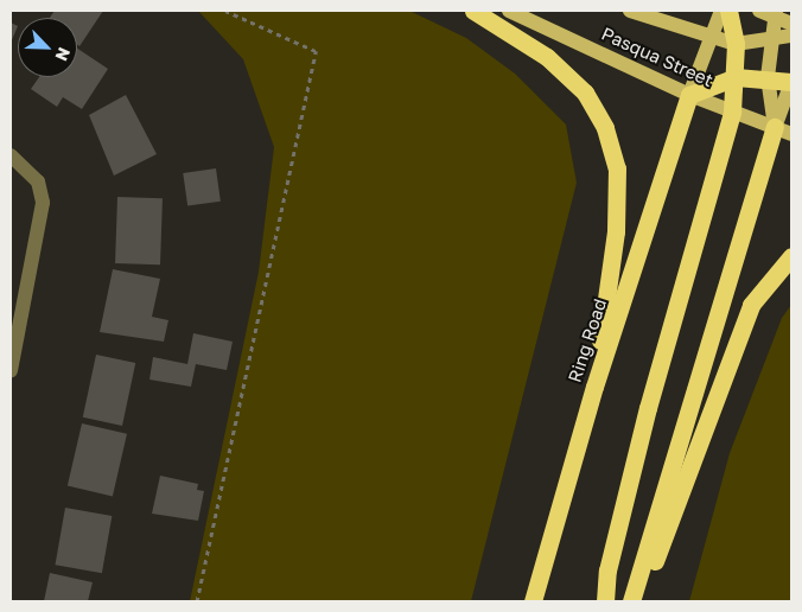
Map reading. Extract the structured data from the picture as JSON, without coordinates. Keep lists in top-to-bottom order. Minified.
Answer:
{"streets":{"highway":["Ring Road"],"main road":["Pasqua Street"]},"crossings":[["Pasqua Street","Ring Road"]],"north":"bottom right"}
